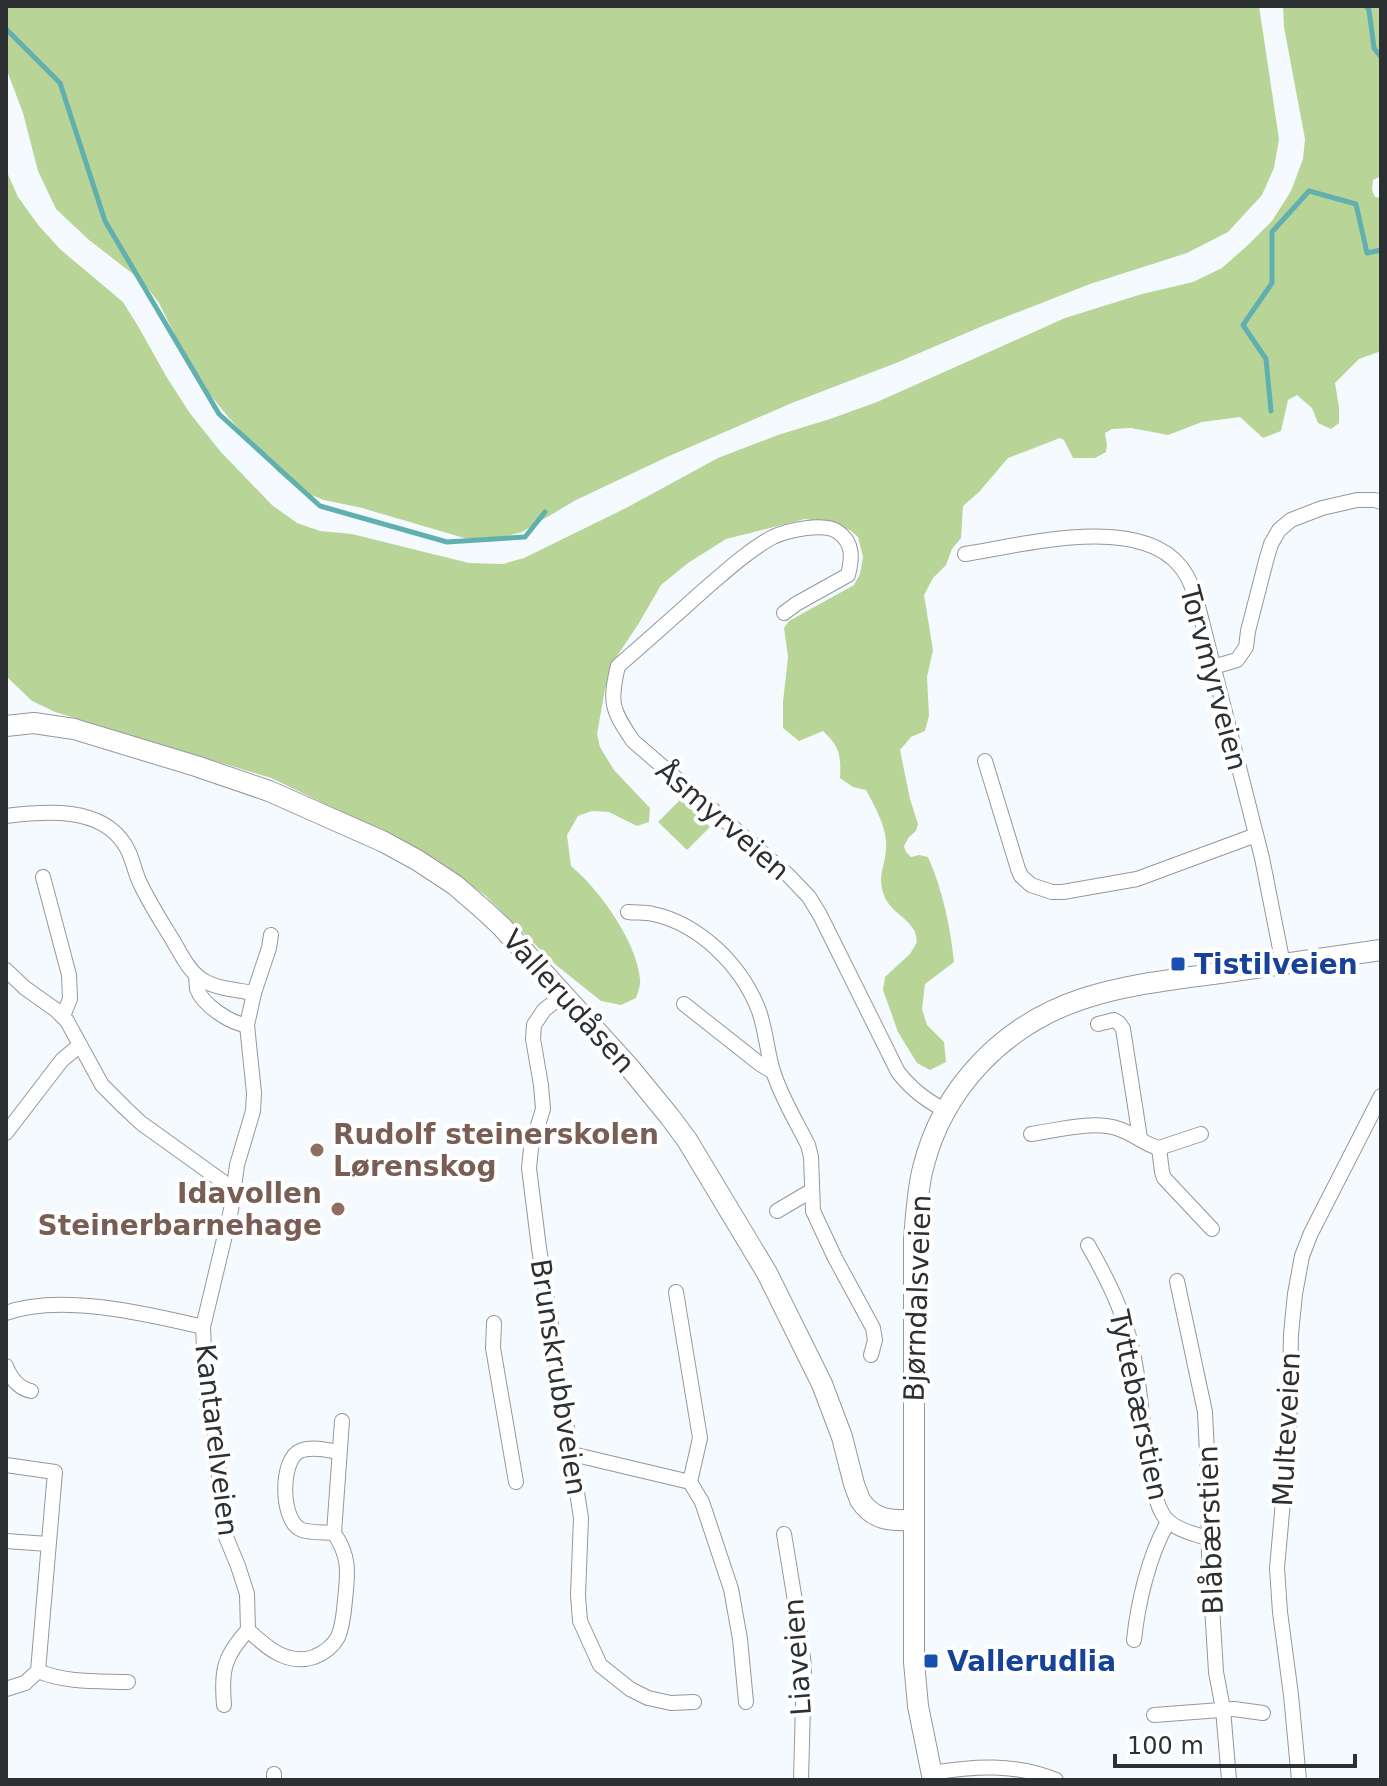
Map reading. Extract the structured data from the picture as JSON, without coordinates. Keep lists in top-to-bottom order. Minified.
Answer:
{"streets":{"street":["Torvmyrveien","Åsmyrveien","Vallerudåsen","Bjørndalsveien","Brunskrubbveien","Tyttebærstien","Multeveien","Kantarelveien","Blåbærstien","Liaveien"]},"crossings":[["Torvmyrveien","Bjørndalsveien"],["Åsmyrveien","Bjørndalsveien"],["Vallerudåsen","Bjørndalsveien"],["Vallerudåsen","Brunskrubbveien"],["Tyttebærstien","Blåbærstien"]],"places":{"transit":["Tistilveien","Vallerudlia"],"other":["Rudolf steinerskolen Lørenskog","Idavollen Steinerbarnehage"]},"scale_bar":"100 m"}
